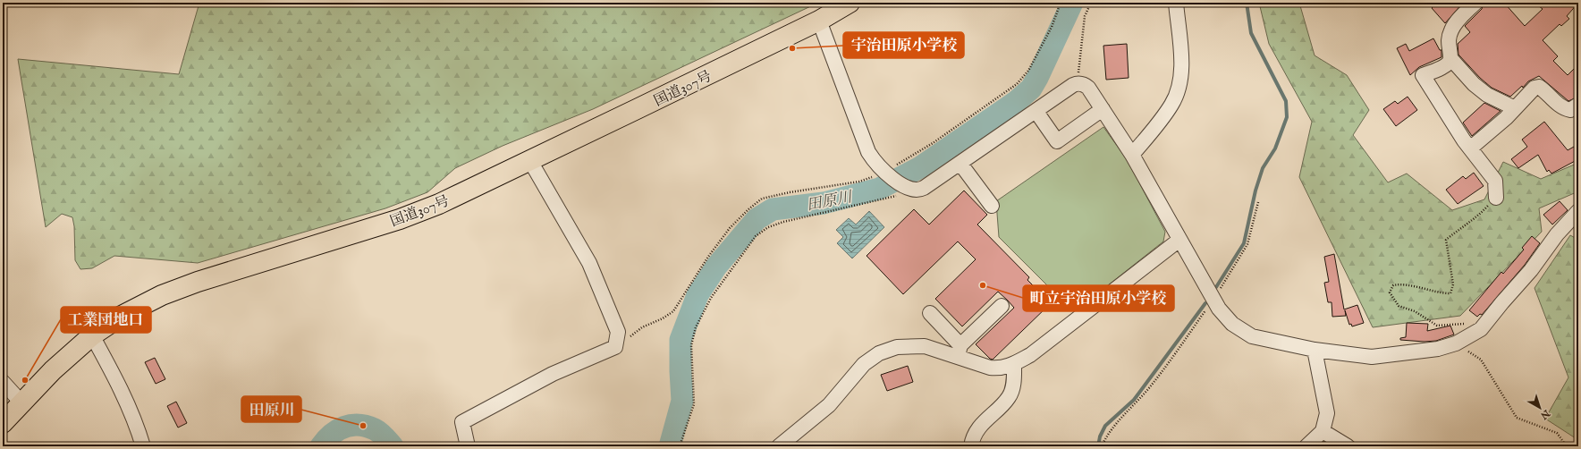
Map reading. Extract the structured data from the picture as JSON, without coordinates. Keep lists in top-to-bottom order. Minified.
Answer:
{"streets":{"highway":["国道307号"]},"water":["田原川"],"places":["宇治田原小学校","町立宇治田原小学校","工業団地口","田原川"],"north":"bottom right"}
